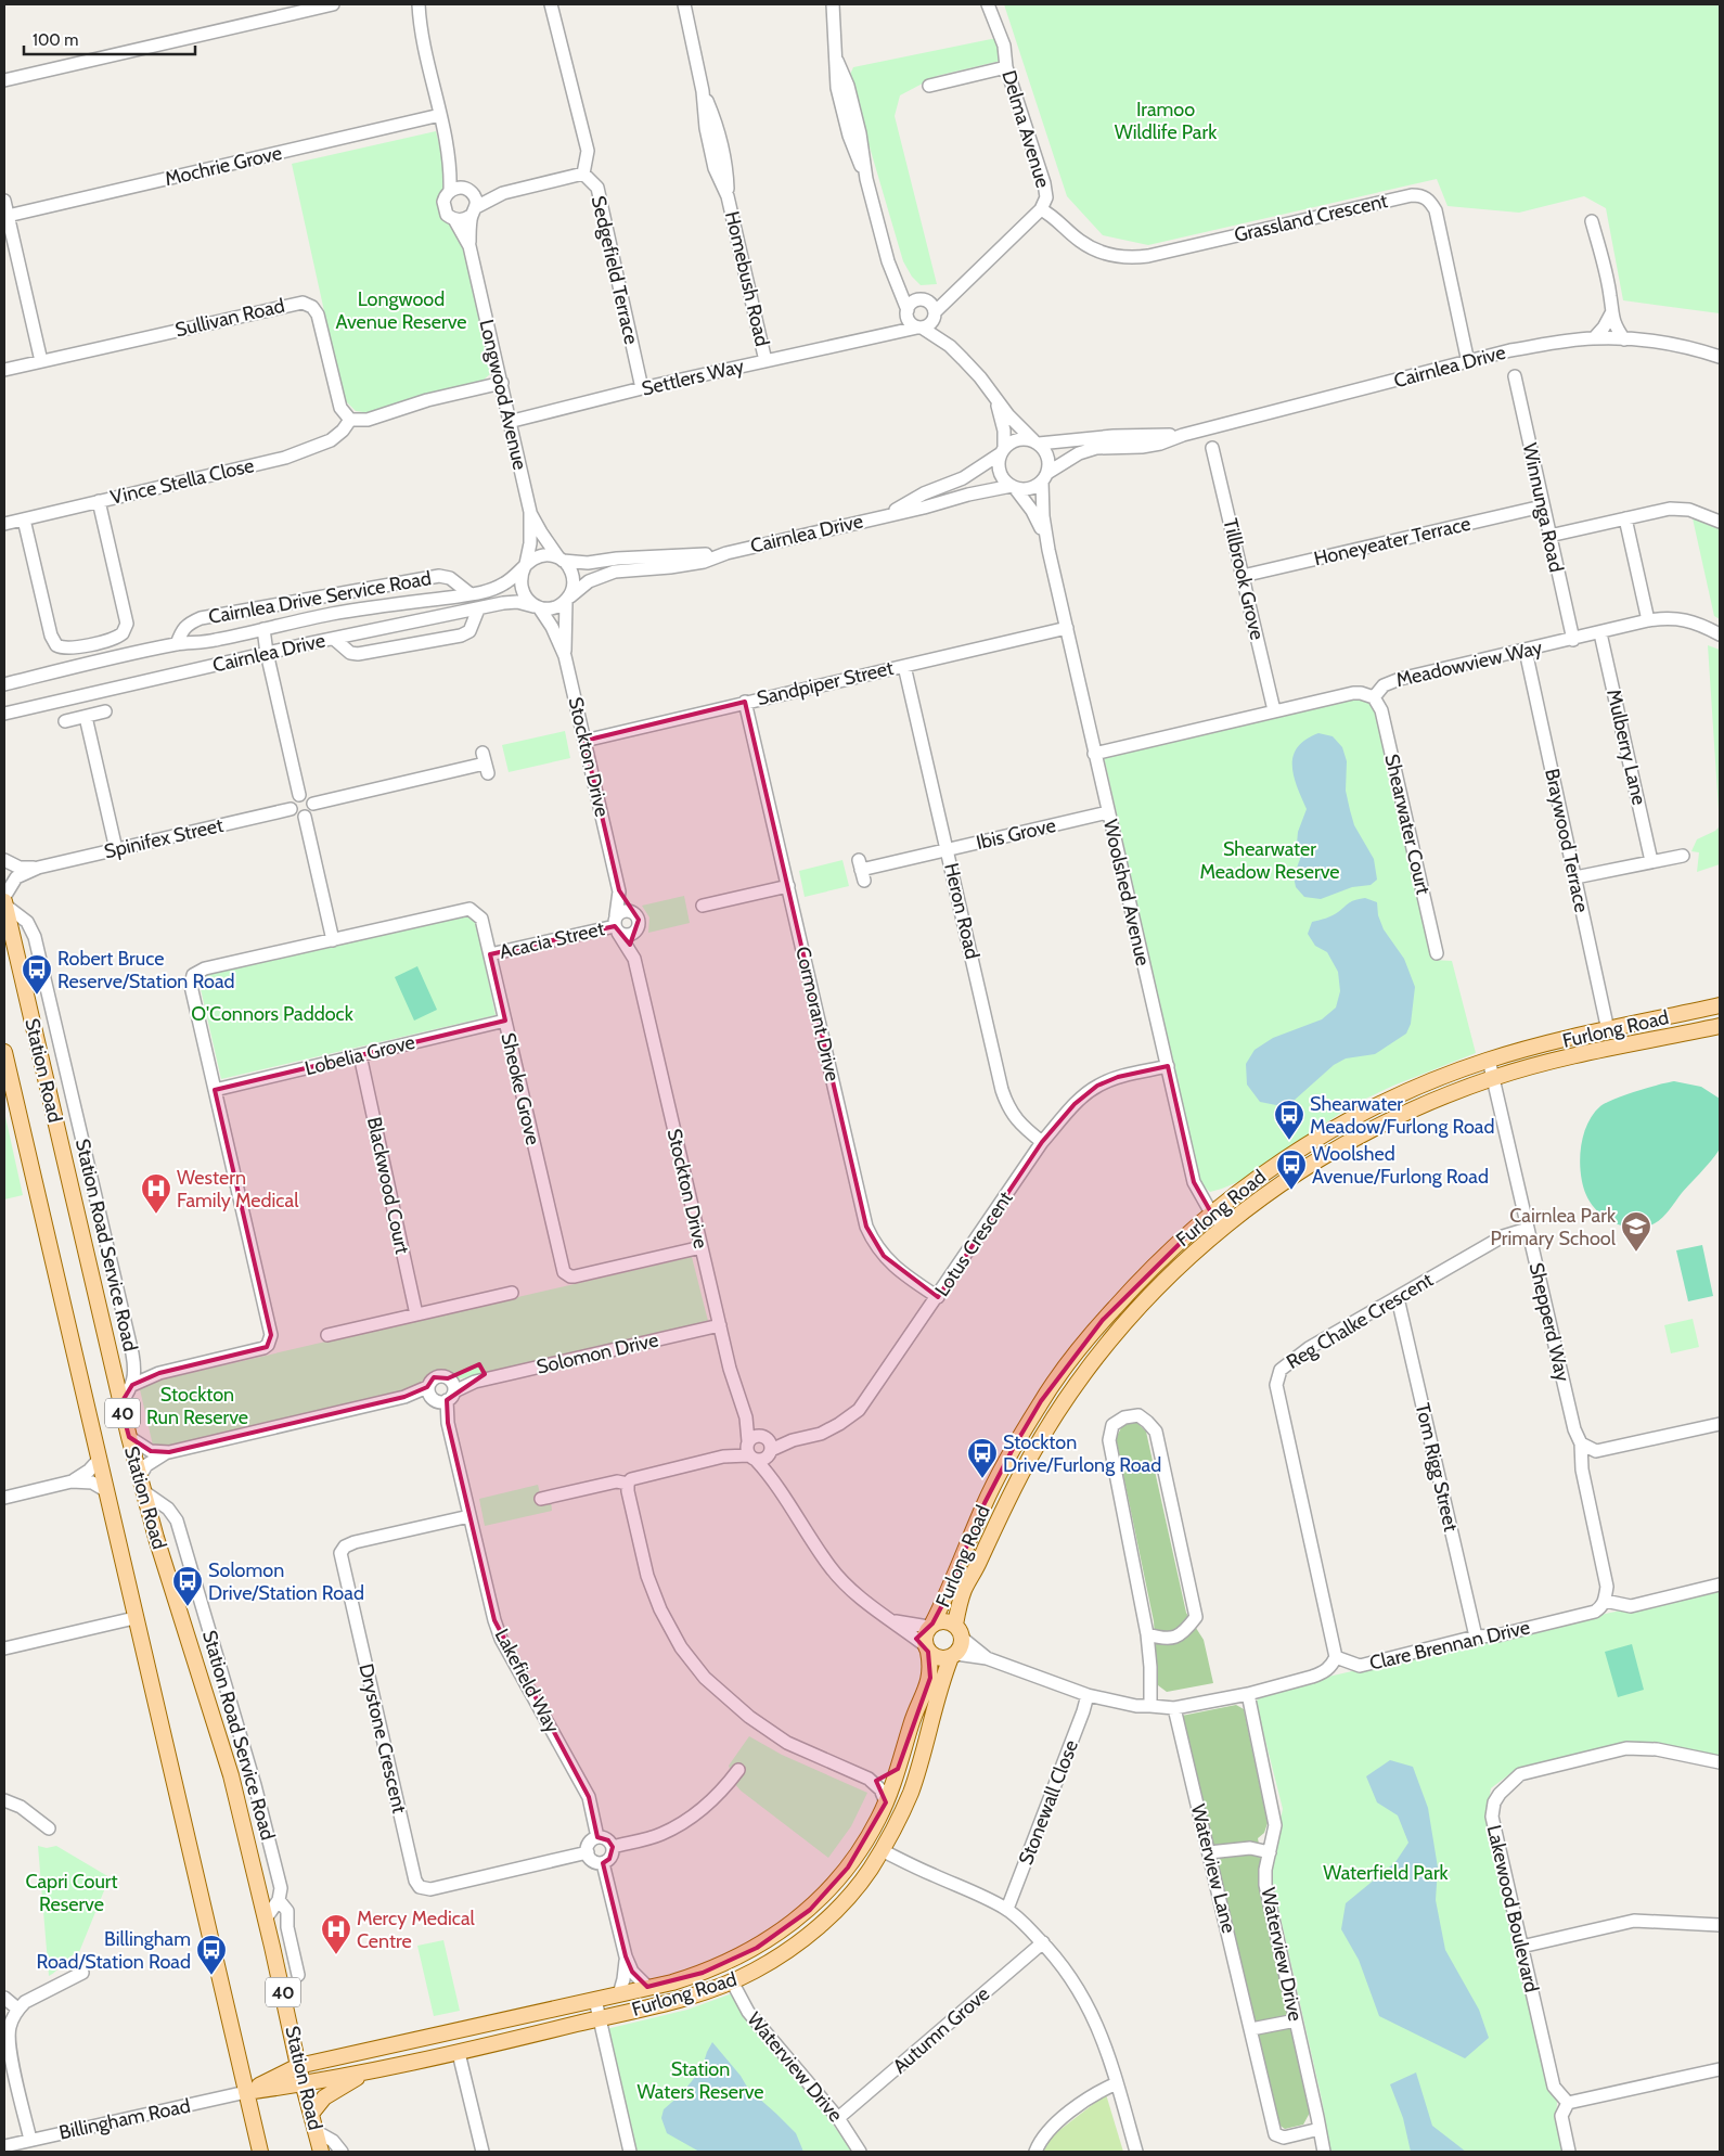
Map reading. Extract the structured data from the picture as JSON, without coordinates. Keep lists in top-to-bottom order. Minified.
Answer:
{"streets":{"main road":["Furlong Road","Station Road","40"],"street":["Delma Avenue","Mochrie Grove","Grassland Crescent","Sedgefield Terrace","Homebush Road","Sullivan Road","Cairnlea Drive","Settlers Way","Longwood Avenue","Vince Stella Close","Winnunga Road","Honeyeater Terrace","Tillbrook Grove","Cairnlea Drive Service Road","Meadowview Way","Sandpiper Street","Mulberry Lane","Stockton Drive","Shearwater Court","Ibis Grove","Spinifex Street","Braywood Terrace","Woolshed Avenue","Heron Road","Acacia Street","Cormorant Drive","Lobelia Grove","Sheoke Grove","Blackwood Court","Lotus Crescent","Station Road Service Road","Reg Chalke Crescent","Shepperd Way","Solomon Drive","Tom Rigg Street","Clare Brennan Drive","Lakefield Way","Drystone Crescent","Stonewall Close","Waterview Lane","Lakewood Boulevard","Waterview Drive","Autumn Grove","Billingham Road"]},"crossings":[["Delma Avenue","Grassland Crescent"],["Delma Avenue","Settlers Way"],["Grassland Crescent","Cairnlea Drive"],["Sedgefield Terrace","Settlers Way"],["Sedgefield Terrace","Longwood Avenue"],["Homebush Road","Settlers Way"],["Sullivan Road","Vince Stella Close"],["Cairnlea Drive","Longwood Avenue"],["Cairnlea Drive","Cairnlea Drive Service Road"],["Cairnlea Drive","Stockton Drive"],["Cairnlea Drive","Woolshed Avenue"],["Settlers Way","Longwood Avenue"],["Longwood Avenue","Stockton Drive"],["Winnunga Road","Honeyeater Terrace"],["Winnunga Road","Meadowview Way"],["Honeyeater Terrace","Tillbrook Grove"],["Tillbrook Grove","Meadowview Way"],["Meadowview Way","Mulberry Lane"],["Meadowview Way","Shearwater Court"],["Meadowview Way","Braywood Terrace"],["Meadowview Way","Woolshed Avenue"],["Sandpiper Street","Stockton Drive"],["Sandpiper Street","Woolshed Avenue"],["Sandpiper Street","Heron Road"],["Sandpiper Street","Cormorant Drive"],["Stockton Drive","Acacia Street"],["Stockton Drive","Furlong Road"],["Stockton Drive","Sheoke Grove"],["Stockton Drive","Lotus Crescent"],["Stockton Drive","Solomon Drive"],["Ibis Grove","Woolshed Avenue"],["Ibis Grove","Heron Road"],["Braywood Terrace","Furlong Road"],["Woolshed Avenue","Furlong Road"],["Woolshed Avenue","Lotus Crescent"],["Heron Road","Lotus Crescent"],["Acacia Street","Sheoke Grove"],["Cormorant Drive","Lotus Crescent"],["Furlong Road","Station Road"],["Furlong Road","Shepperd Way"],["Furlong Road","Waterview Drive"],["Furlong Road","Billingham Road"],["Lobelia Grove","Sheoke Grove"],["Lobelia Grove","Blackwood Court"],["Station Road","Station Road Service Road"],["Station Road","Solomon Drive"],["Station Road","Billingham Road"],["Station Road Service Road","Solomon Drive"],["Reg Chalke Crescent","Shepperd Way"],["Reg Chalke Crescent","Tom Rigg Street"],["Reg Chalke Crescent","Clare Brennan Drive"],["Solomon Drive","Lakefield Way"],["Tom Rigg Street","Clare Brennan Drive"],["Lakefield Way","Drystone Crescent"],["Waterview Lane","Waterview Drive"],["Waterview Drive","Autumn Grove"]],"parks":["Iramoo Wildlife Park","Longwood Avenue Reserve","Shearwater Meadow Reserve","O'Connors Paddock","Stockton Run Reserve","Waterfield Park","Capri Court Reserve","Station Waters Reserve"],"places":{"bus stop":["Robert Bruce Reserve/Station Road","Shearwater Meadow/Furlong Road","Woolshed Avenue/Furlong Road","Stockton Drive/Furlong Road","Solomon Drive/Station Road","Billingham Road/Station Road"],"hospital":["Western Family Medical","Mercy Medical Centre"],"school or university":["Cairnlea Park Primary School"]},"scale_bar":"100 m"}
